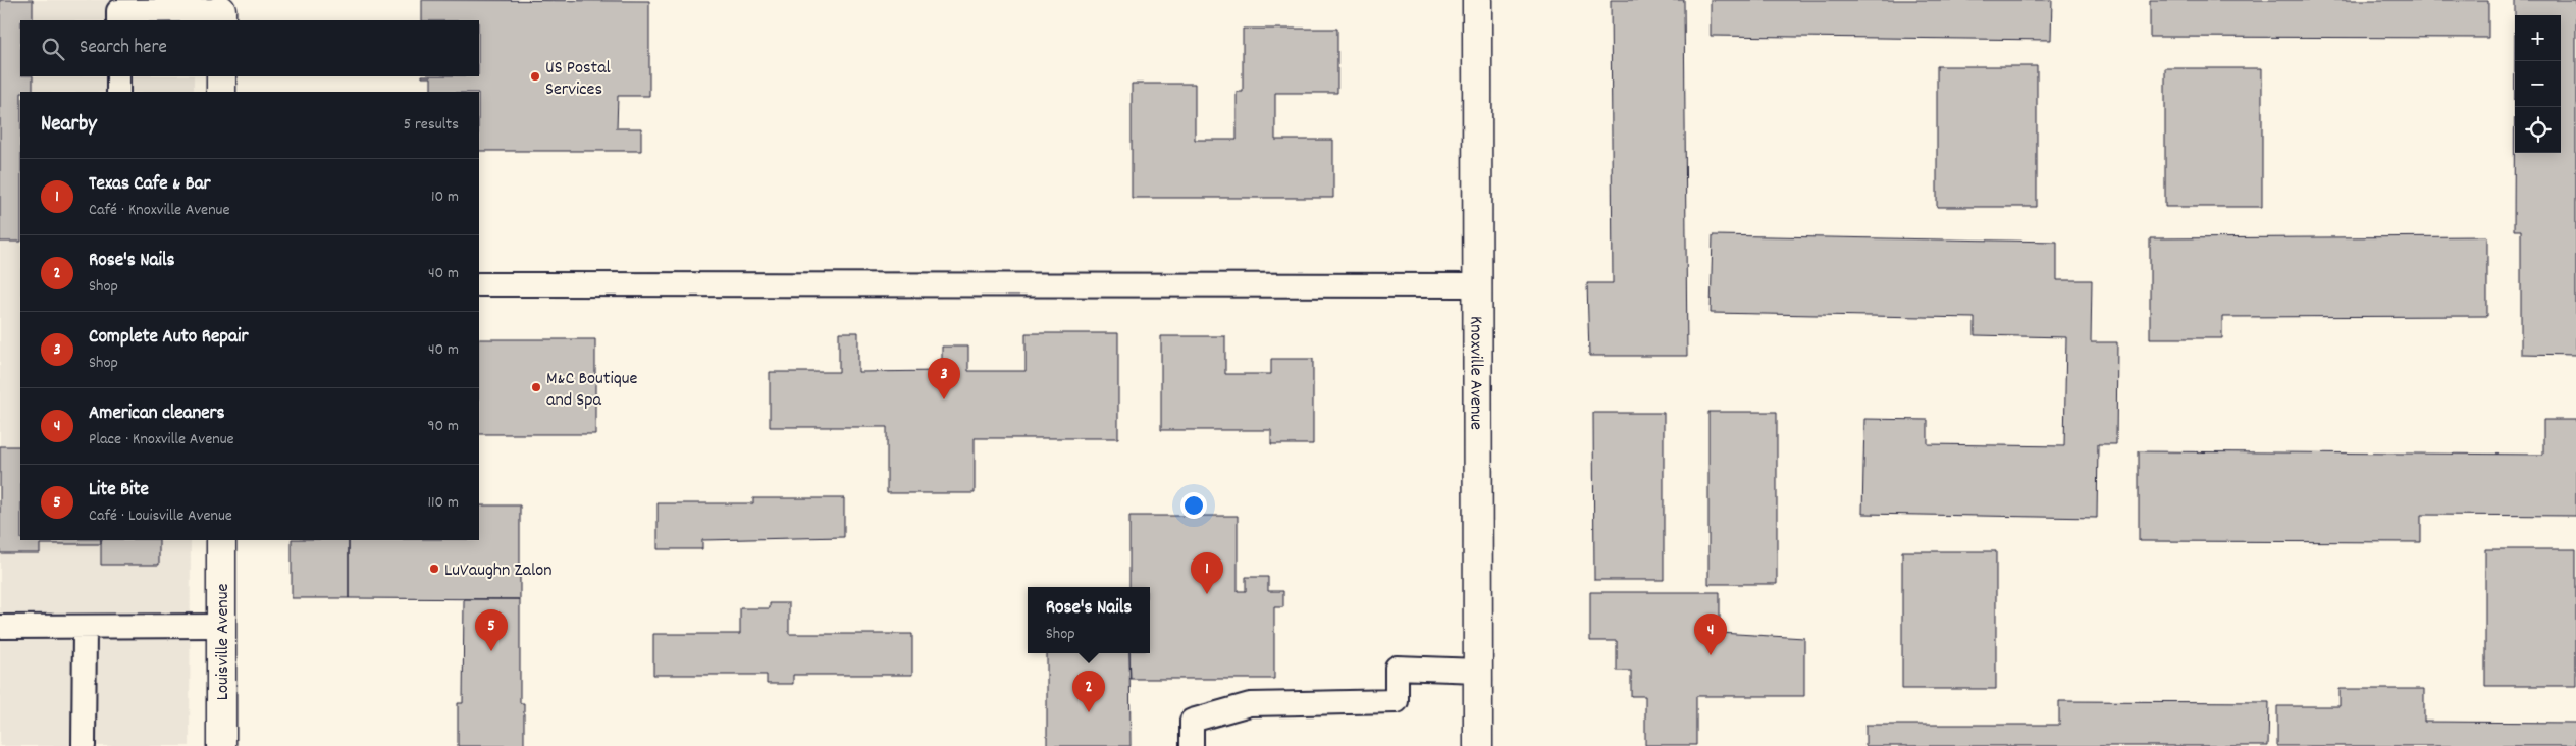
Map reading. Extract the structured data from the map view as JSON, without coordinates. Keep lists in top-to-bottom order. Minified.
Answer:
{"streets":{"street":["Knoxville Avenue","Louisville Avenue"]},"places":["US Postal Services","M&C Boutique and Spa","LuVaughn Zalon"],"page":{"map_buttons":["+","−"],"search":"Search here","heading":["Nearby","5 results"],"list":[{"mark":"1","name":"Texas Cafe & Bar","note":"Café · Knoxville Avenue","value":"10 m"},{"mark":"2","name":"Rose's Nails","note":"Shop","value":"40 m"},{"mark":"3","name":"Complete Auto Repair","note":"Shop","value":"40 m"},{"mark":"4","name":"American cleaners","note":"Place · Knoxville Avenue","value":"90 m"},{"mark":"5","name":"Lite Bite","note":"Café · Louisville Avenue","value":"110 m"}],"pins":["3","1","5","4","2"],"popup":["Rose's Nails","Shop"]}}
